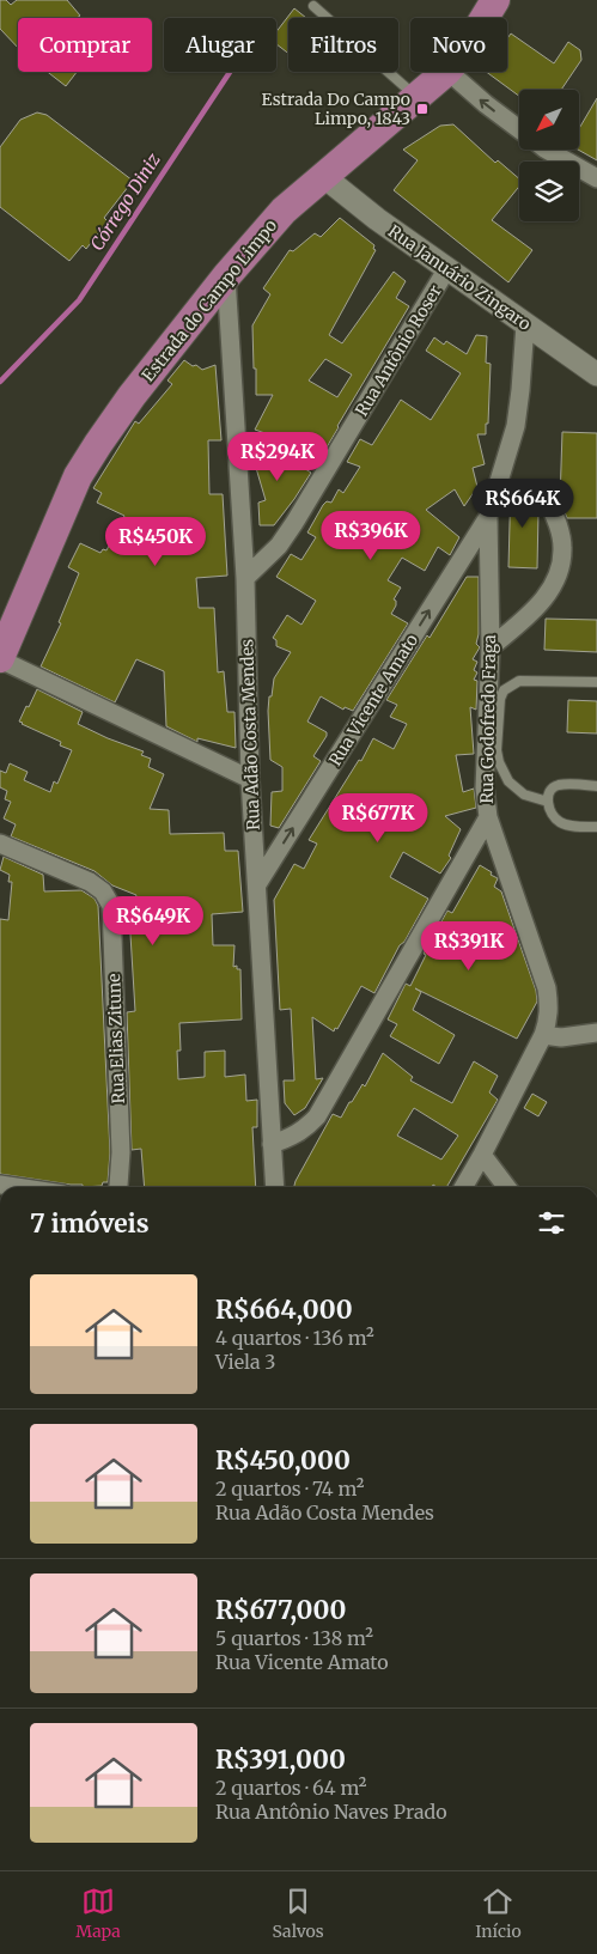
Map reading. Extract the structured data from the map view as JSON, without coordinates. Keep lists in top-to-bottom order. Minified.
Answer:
{"streets":{"main road":["Estrada do Campo Limpo"],"street":["Rua Januário Zingaro","Rua Antônio Roser","Rua Vicente Amato","Rua Godofredo Fraga","Rua Adão Costa Mendes","Rua Elias Zitune"]},"crossings":[["Rua Januário Zingaro","Estrada do Campo Limpo"],["Rua Januário Zingaro","Rua Antônio Roser"],["Rua Januário Zingaro","Rua Godofredo Fraga"],["Estrada do Campo Limpo","Rua Adão Costa Mendes"],["Rua Antônio Roser","Rua Adão Costa Mendes"],["Rua Vicente Amato","Rua Godofredo Fraga"],["Rua Vicente Amato","Rua Adão Costa Mendes"]],"one_way":["Rua Vicente Amato"],"water":["Córrego Diniz"],"places":{"transit":["Estrada Do Campo Limpo, 1843"]},"north":"bottom left","page":{"chip":["Comprar","Alugar","Filtros","Novo"],"price":["R$294K","R$664K","R$396K","R$450K","R$677K","R$649K","R$391K"],"heading":"7 imóveis","list":[{"name":"R$664,000","note":"4 quartos · 136 m² · Viela 3"},{"name":"R$450,000","note":"2 quartos · 74 m² · Rua Adão Costa Mendes"},{"name":"R$677,000","note":"5 quartos · 138 m² · Rua Vicente Amato"},{"name":"R$391,000","note":"2 quartos · 64 m² · Rua Antônio Naves Prado"}],"tabs":["Mapa","Salvos","Início"]}}
